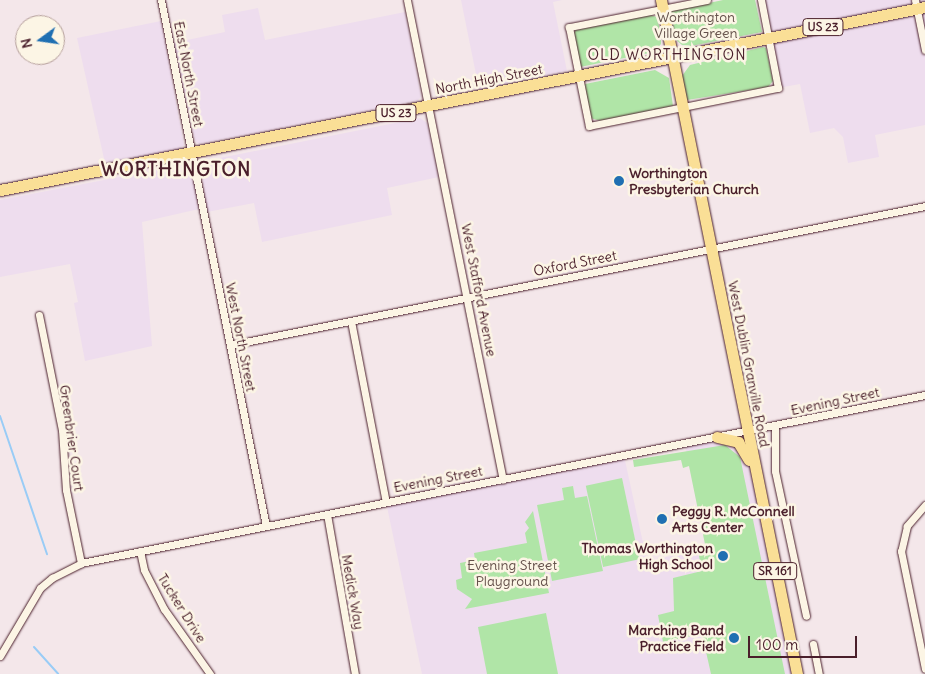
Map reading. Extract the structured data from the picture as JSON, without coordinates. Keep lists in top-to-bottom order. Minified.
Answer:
{"streets":{"main road":["US 23","North High Street","West Dublin Granville Road","SR 161"],"street":["East North Street","Oxford Street","West Stafford Avenue","West North Street","Evening Street","Greenbrier Court","Medick Way","Tucker Drive"]},"crossings":[["East North Street","North High Street"],["East North Street","West North Street"],["North High Street","West Stafford Avenue"],["North High Street","West North Street"],["North High Street","West Dublin Granville Road"],["North High Street","SR 161"],["Oxford Street","West Stafford Avenue"],["Oxford Street","West North Street"],["Oxford Street","West Dublin Granville Road"],["West Stafford Avenue","Evening Street"],["West North Street","Evening Street"],["West Dublin Granville Road","Evening Street"],["West Dublin Granville Road","SR 161"],["Evening Street","Greenbrier Court"],["Evening Street","Medick Way"],["Evening Street","Tucker Drive"]],"districts":["OLD WORTHINGTON","WORTHINGTON"],"parks":["Worthington Village Green","Evening Street Playground"],"places":["Worthington Presbyterian Church","Peggy R. McConnell Arts Center","Thomas Worthington High School","Marching Band Practice Field"],"scale_bar":"100 m","north":"left"}
